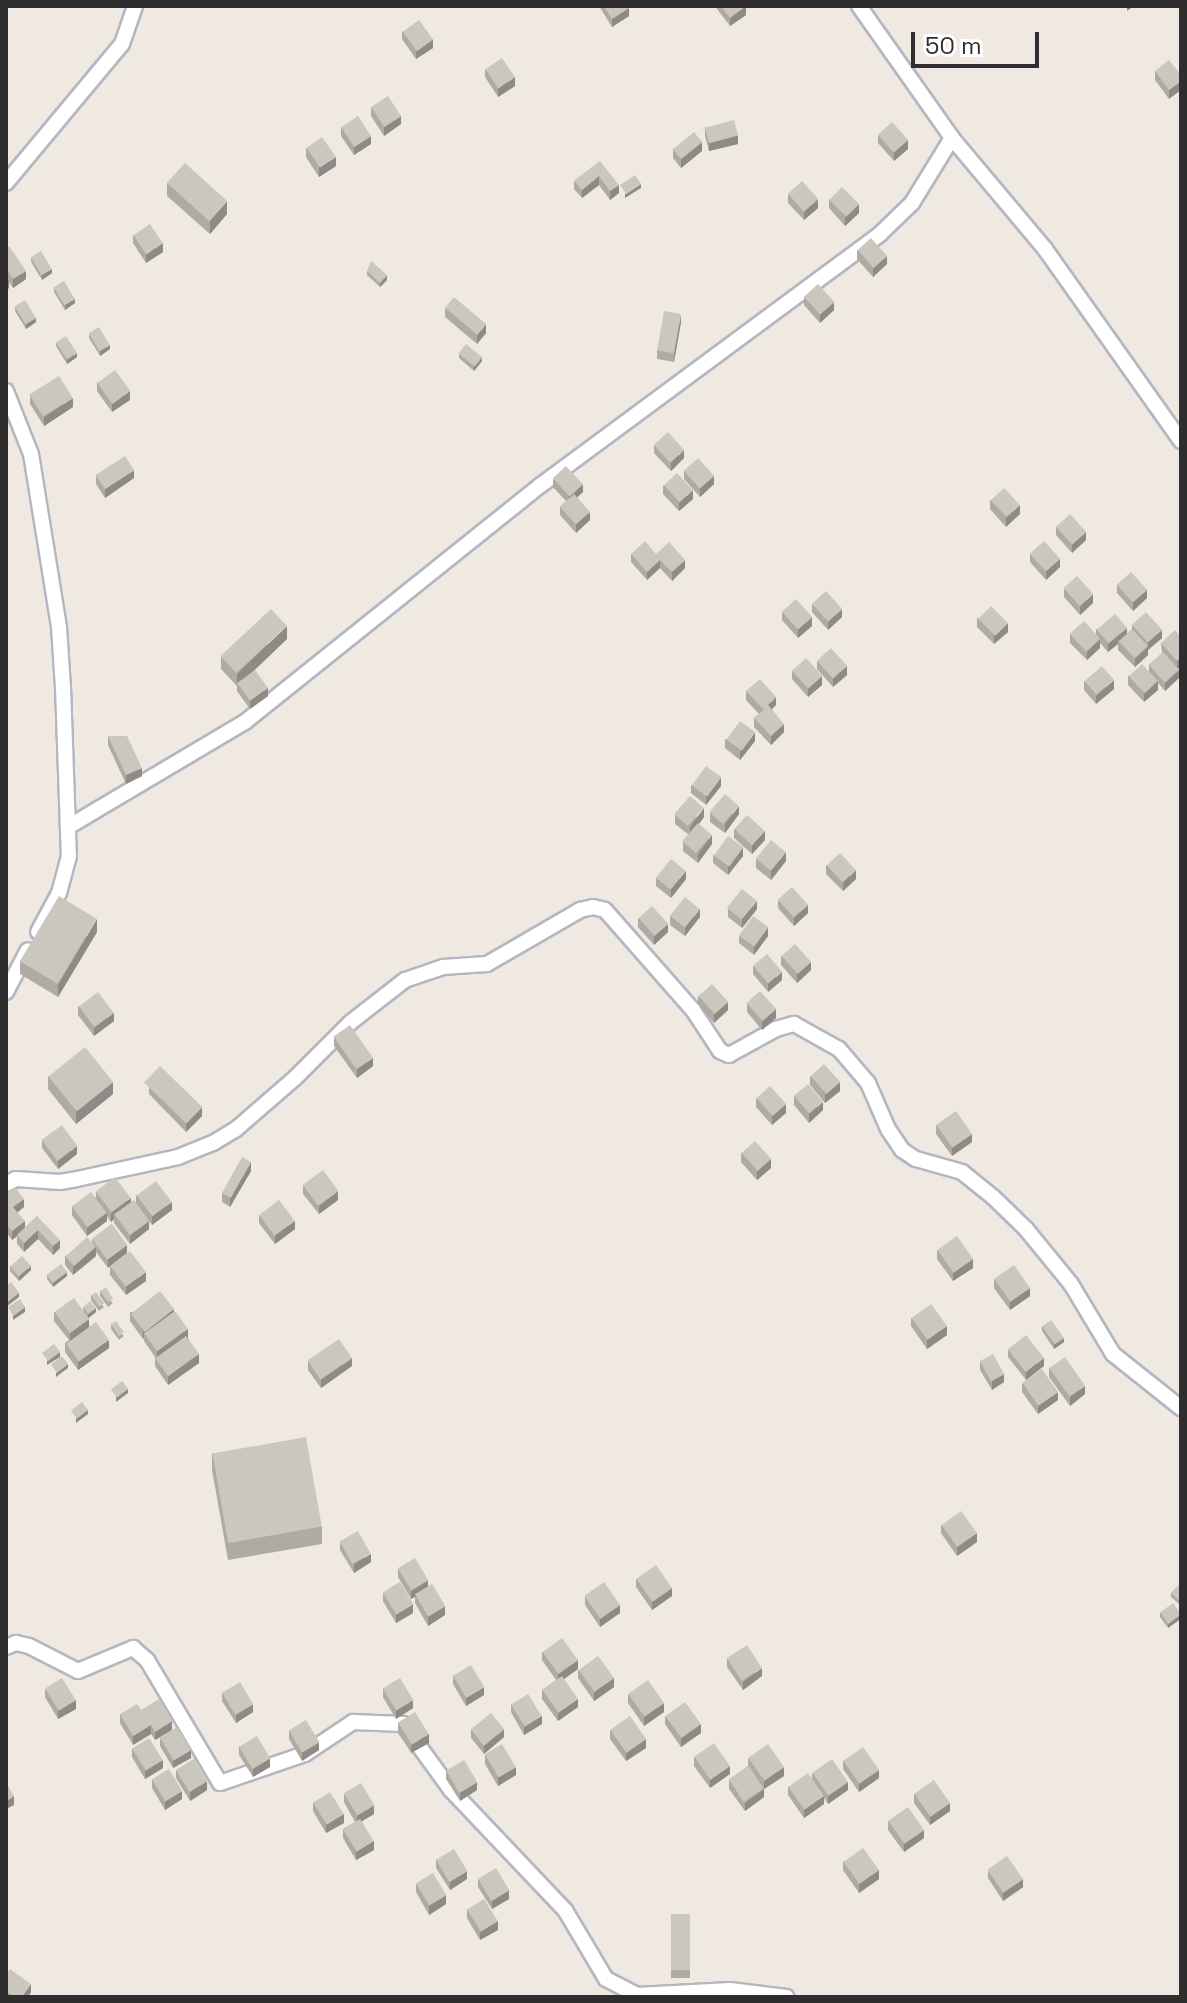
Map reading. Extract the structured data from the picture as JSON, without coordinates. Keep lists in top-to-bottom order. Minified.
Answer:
{"scale_bar":"50 m"}
